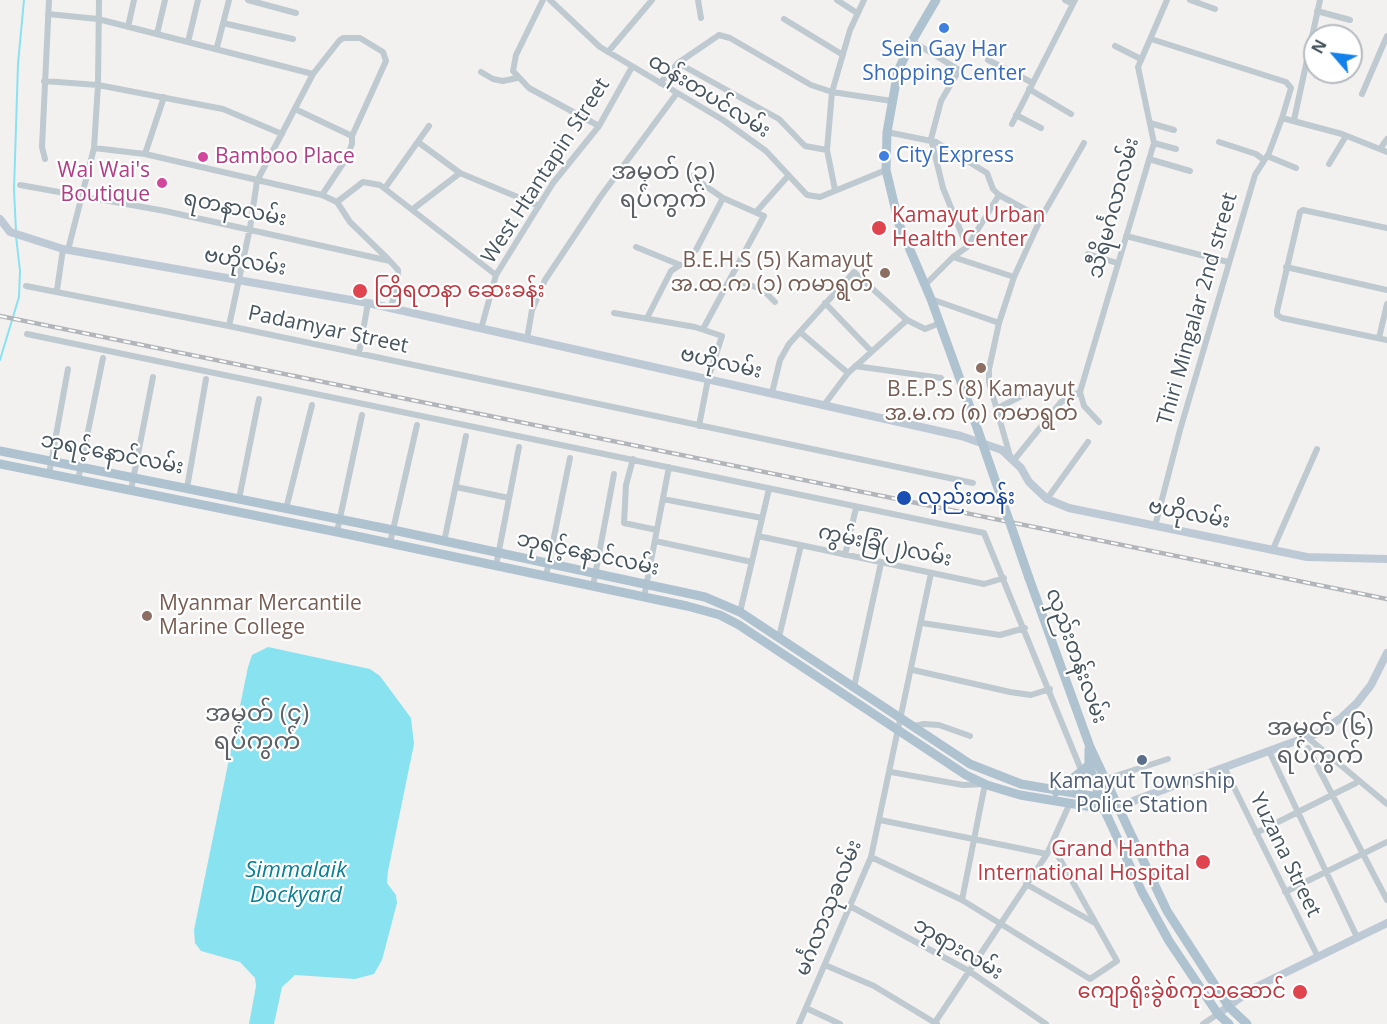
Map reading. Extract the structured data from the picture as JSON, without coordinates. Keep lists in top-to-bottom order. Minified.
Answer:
{"streets":{"main road":["ဗဟိုလမ်း","ဘုရင့်နောင်လမ်း","လှည်းတန်းလမ်း"],"street":["ထန်းတပင်လမ်း","West Htantapin Street","သီရိမင်္ဂလာလမ်း","ရတနာလမ်း","Thiri Mingalar 2nd street","Padamyar Street","ကွမ်းခြံ(၂)လမ်း","Yuzana Street","မင်္ဂလာသုခလမ်း","ဘုရားလမ်း"]},"crossings":[["ထန်းတပင်လမ်း","West Htantapin Street"],["ထန်းတပင်လမ်း","လှည်းတန်းလမ်း"],["West Htantapin Street","ဗဟိုလမ်း"],["သီရိမင်္ဂလာလမ်း","Thiri Mingalar 2nd street"],["ဗဟိုလမ်း","Thiri Mingalar 2nd street"],["ဘုရင့်နောင်လမ်း","လှည်းတန်းလမ်း"],["ဘုရင့်နောင်လမ်း","မင်္ဂလာသုခလမ်း"],["ကွမ်းခြံ(၂)လမ်း","မင်္ဂလာသုခလမ်း"],["မင်္ဂလာသုခလမ်း","ဘုရားလမ်း"]],"districts":["အမှတ် (၃) ရပ်ကွက်","အမှတ် (၄) ရပ်ကွက်","အမှတ် (၆) ရပ်ကွက်"],"water":["Simmalaik Dockyard"],"places":["Sein Gay Har Shopping Center","City Express","Bamboo Place","Wai Wai's Boutique","Kamayut Urban Health Center","B.E.H.S (5) Kamayut အ.ထ.က (၁) ကမာရွတ်","တြိရတနာ ဆေးခန်း","B.E.P.S (8) Kamayut အ.မ.က (၈) ကမာရွတ်","လှည်းတန်း","Myanmar Mercantile Marine College","Kamayut Township Police Station","Grand Hantha International Hospital","ကျောရိုးခွဲစ်ကုသဆောင်"],"north":"top left"}
